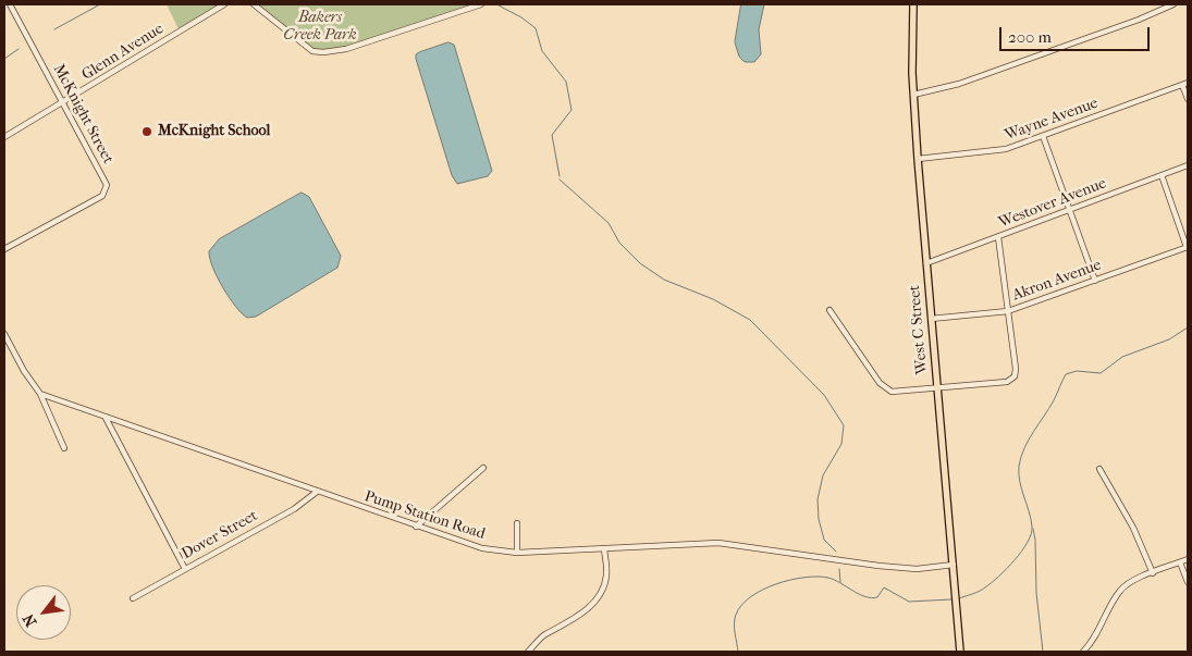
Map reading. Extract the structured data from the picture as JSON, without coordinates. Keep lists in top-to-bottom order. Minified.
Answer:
{"streets":{"main road":["West C Street"],"street":["Glenn Avenue","McKnight Street","Wayne Avenue","Westover Avenue","Akron Avenue","Pump Station Road","Dover Street"]},"crossings":[["Glenn Avenue","McKnight Street"],["Wayne Avenue","West C Street"],["Westover Avenue","West C Street"],["Akron Avenue","West C Street"],["West C Street","Pump Station Road"],["Pump Station Road","Dover Street"]],"parks":["Bakers Creek Park"],"places":["McKnight School"],"scale_bar":"200 m","north":"bottom left"}
